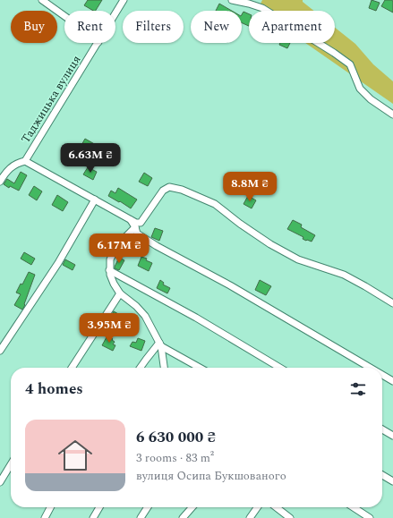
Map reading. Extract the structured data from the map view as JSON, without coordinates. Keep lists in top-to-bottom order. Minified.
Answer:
{"streets":{"street":["Таджицька вулиця"]},"page":{"chip":["Buy","Rent","Filters","New","Apartment"],"price":["6.63M ₴","8.8M ₴","6.17M ₴","3.95M ₴"],"heading":"4 homes","list":[{"name":"6 630 000 ₴","note":"3 rooms · 83 m² · вулиця Осипа Букшованого"}]}}
